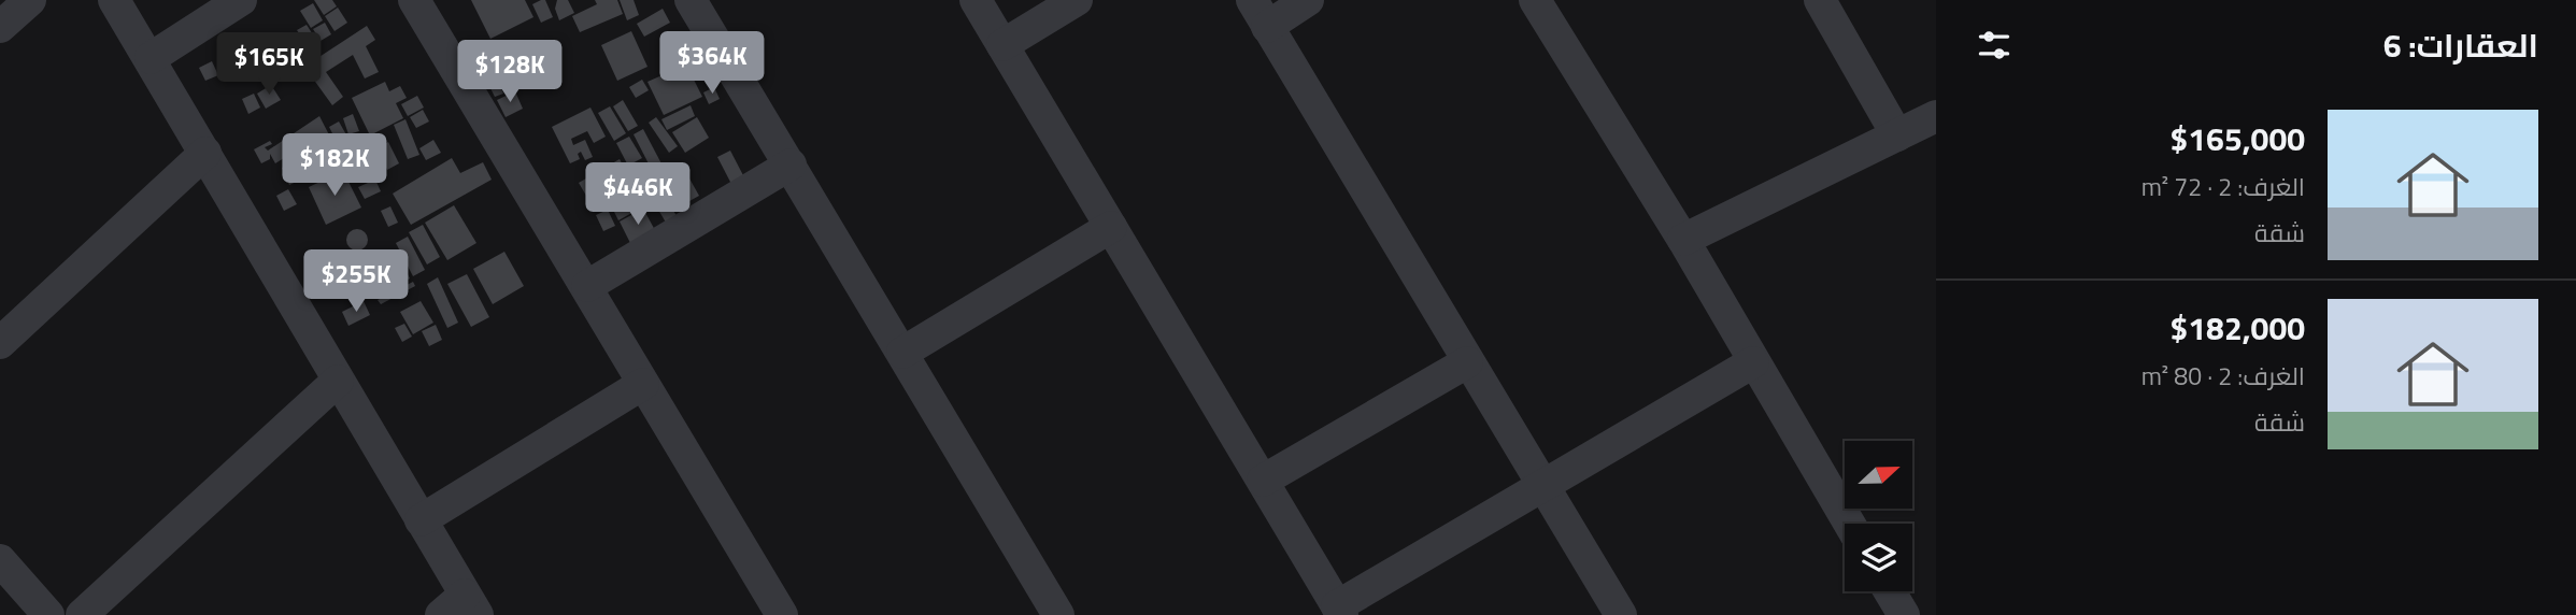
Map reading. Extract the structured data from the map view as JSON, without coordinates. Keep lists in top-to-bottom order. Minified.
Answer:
{"north":"right","page":{"heading":"العقارات: 6","price":["$364K","$165K","$128K","$182K","$446K","$255K"],"list":[{"name":"$165,000","note":"الغرف: 2 · 72 m² · شقة"},{"name":"$182,000","note":"الغرف: 2 · 80 m² · شقة"}]}}
